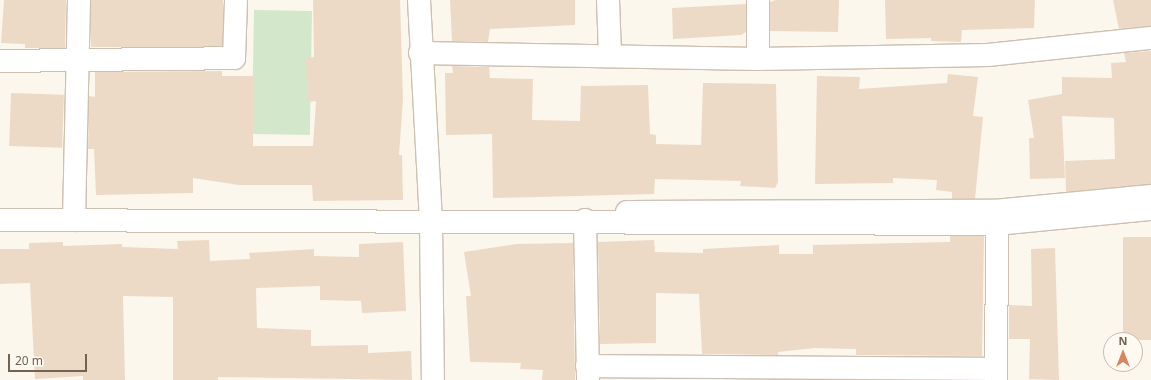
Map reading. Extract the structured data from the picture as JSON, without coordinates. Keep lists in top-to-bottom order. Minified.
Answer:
{"scale_bar":"20 m","north":"top"}
